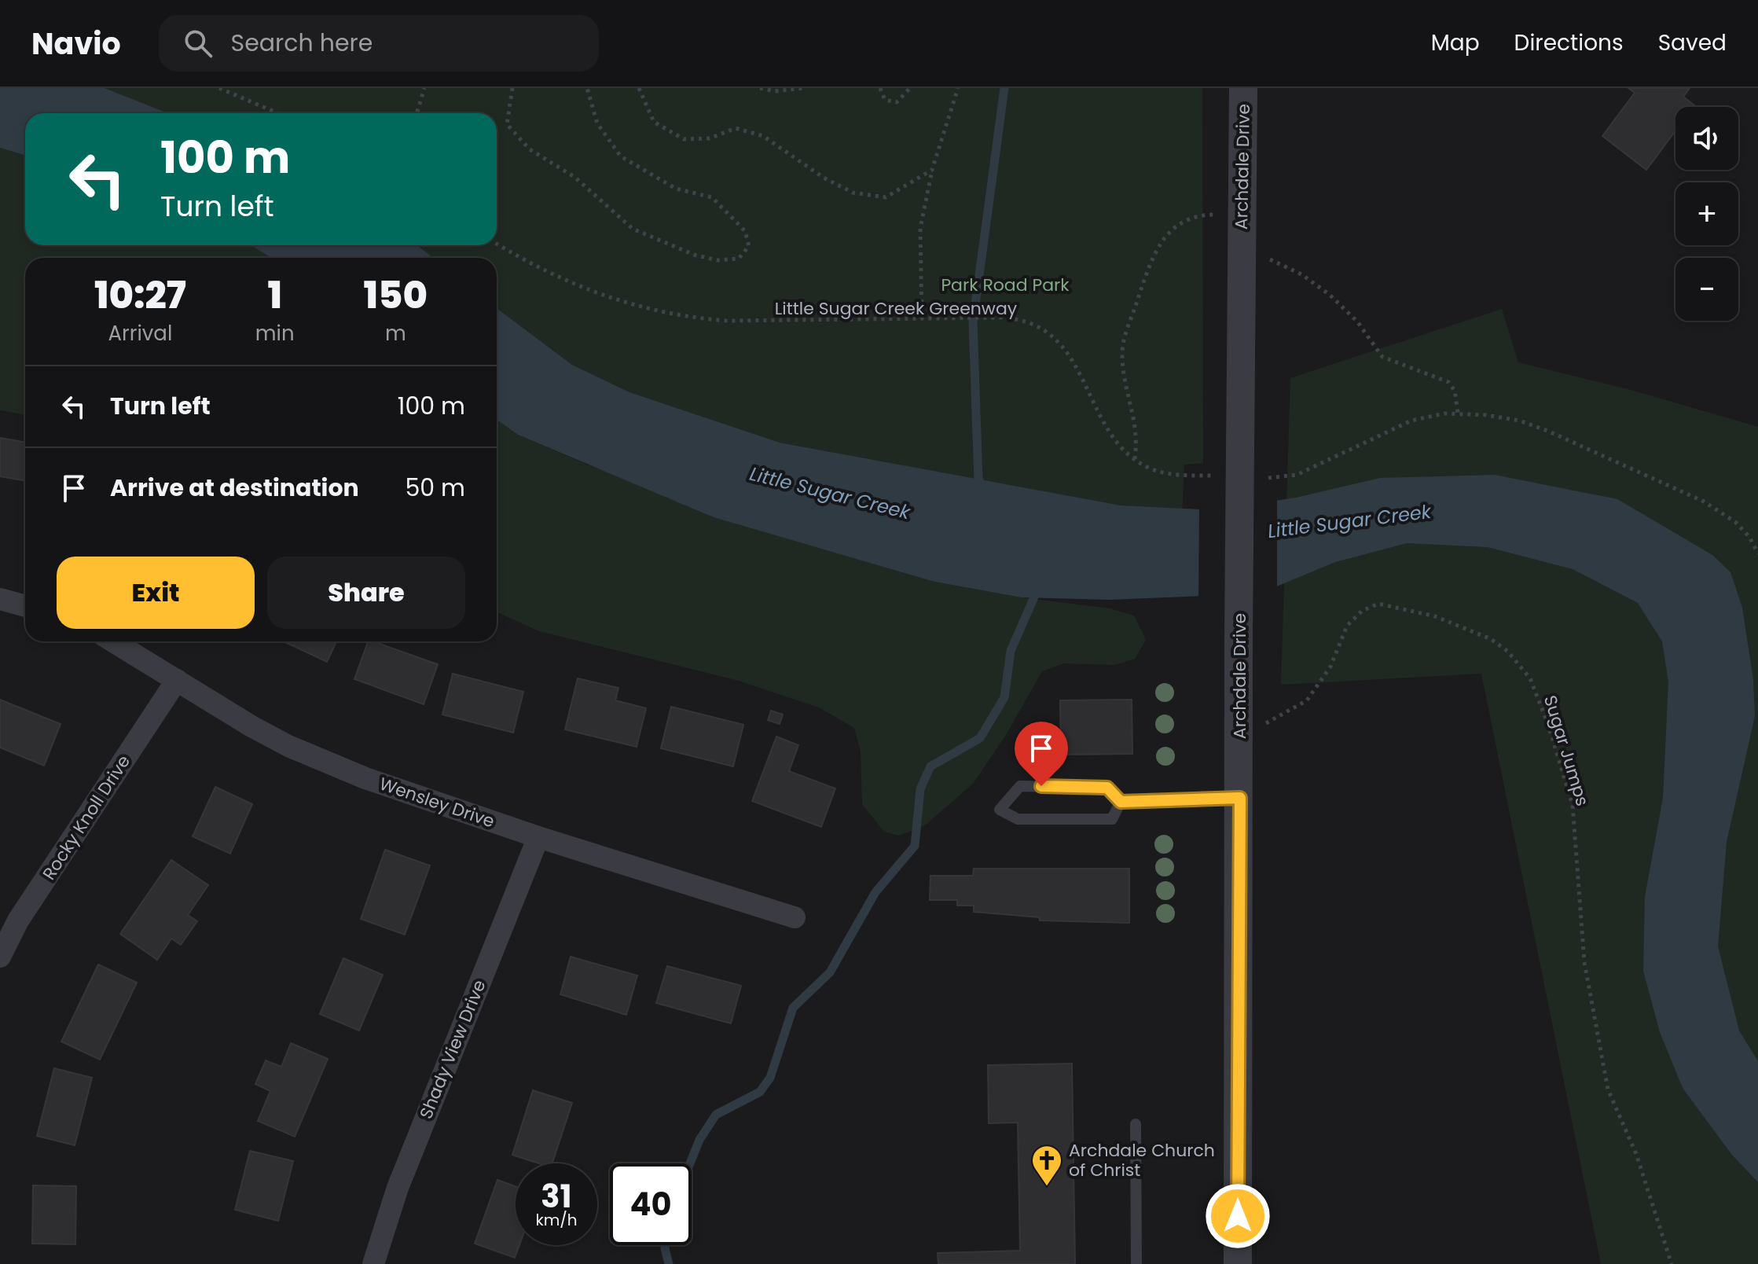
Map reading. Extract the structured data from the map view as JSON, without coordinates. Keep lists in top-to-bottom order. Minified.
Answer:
{"streets":{"street":["Archdale Drive","Wensley Drive","Rocky Knoll Drive","Shady View Drive"],"path":["Little Sugar Creek Greenway","Sugar Jumps"]},"crossings":[["Archdale Drive","Sugar Jumps"],["Wensley Drive","Rocky Knoll Drive"],["Wensley Drive","Shady View Drive"]],"water":["Little Sugar Creek"],"parks":["Park Road Park"],"places":{"church":["Archdale Church of Christ"]},"page":{"header":"Navio","search":"Search here","nav":["Map","Directions","Saved"],"map_buttons":["+","−"],"turn":["100 m","Turn left"],"eta":["10:27","Arrival","1","min","150","m"],"list":[{"name":"Turn left","value":"100 m"},{"name":"Arrive at destination","value":"50 m"}],"buttons":["Exit","Share"],"speed":"31 km/h","limit":"40"}}
